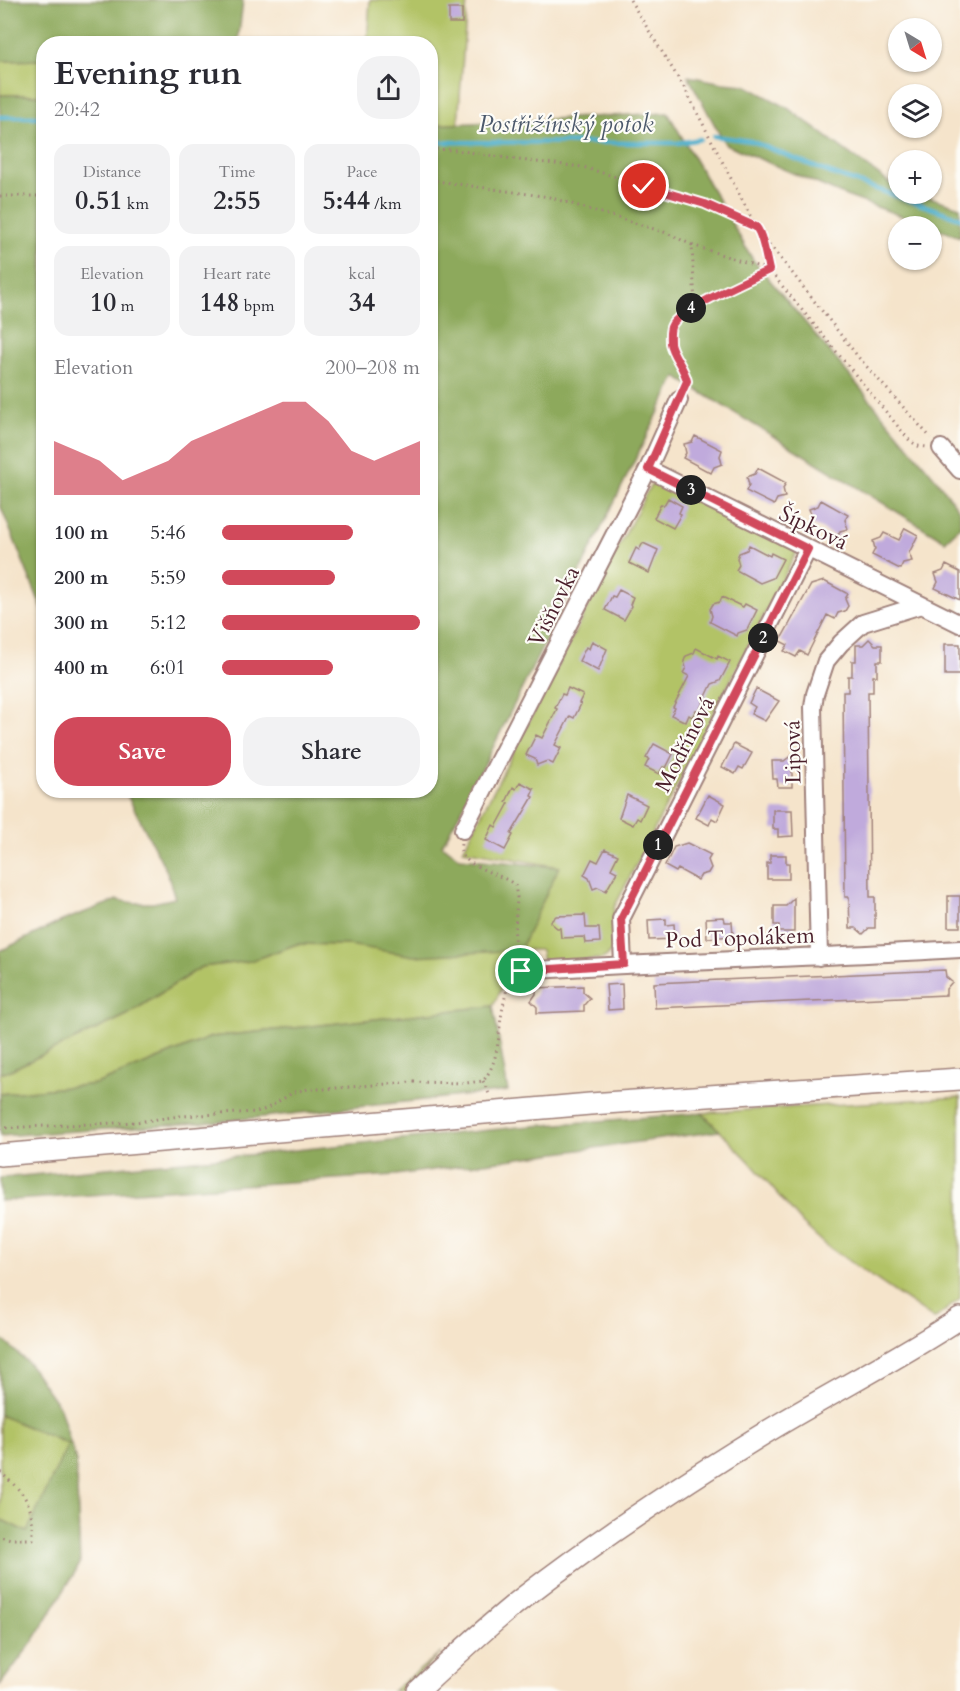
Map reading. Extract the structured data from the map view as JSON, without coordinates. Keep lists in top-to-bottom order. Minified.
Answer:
{"streets":{"street":["Šípková","Višňovka","Modřínová","Lipová","Pod Topolákem"]},"crossings":[["Šípková","Višňovka"],["Šípková","Modřínová"],["Šípková","Lipová"],["Modřínová","Pod Topolákem"],["Lipová","Pod Topolákem"]],"water":["Postřižínský potok"],"north":"bottom right","page":{"map_buttons":["+","−"],"heading":["Evening run","20:42"],"stats":[["Distance","0.51 km"],["Time","2:55"],["Pace","5:44 /km"],["Elevation","10 m"],["Heart rate","148 bpm"],["kcal","34"]],"pins":["4","3","2","1"],"chart":["Elevation","200–208 m"],"list":[{"name":"100 m","note":"5:46"},{"name":"200 m","note":"5:59"},{"name":"300 m","note":"5:12"},{"name":"400 m","note":"6:01"}],"buttons":["Save","Share"]}}
